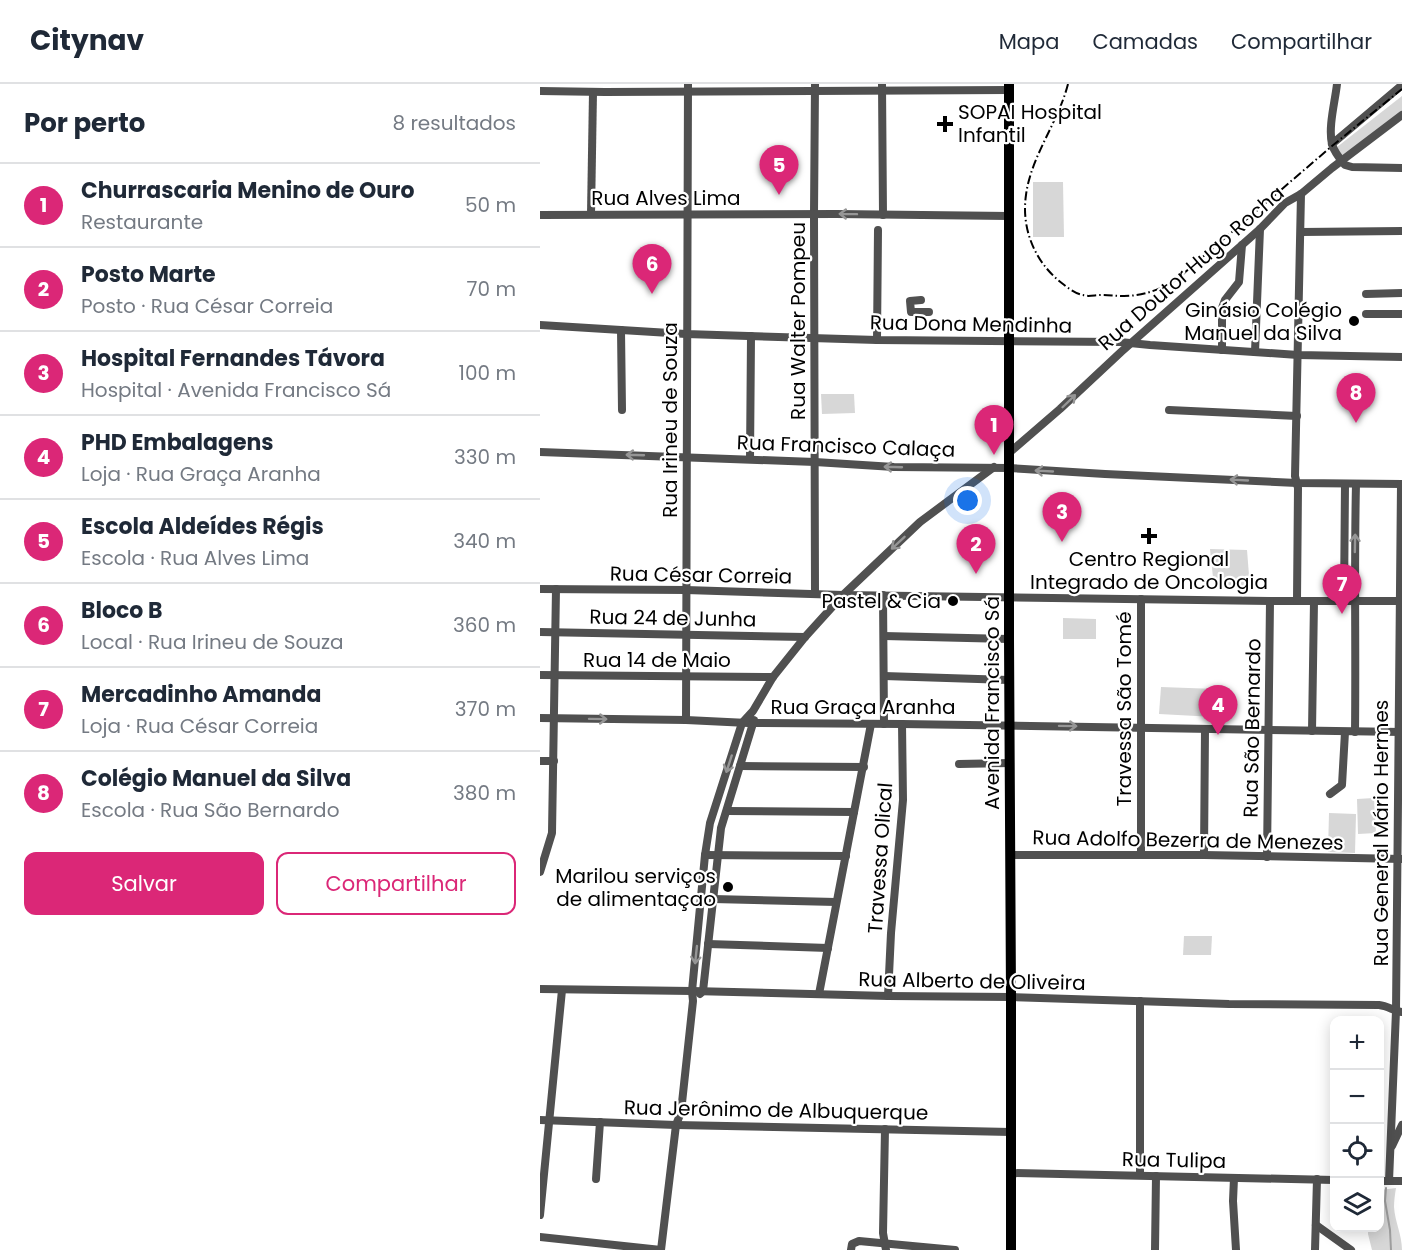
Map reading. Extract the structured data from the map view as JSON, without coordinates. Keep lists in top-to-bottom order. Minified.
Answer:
{"streets":{"main road":["Avenida Francisco Sá"],"street":["Rua Alves Lima","Rua Doutor Hugo Rocha","Rua Walter Pompeu","Rua Dona Mendinha","Rua Irineu de Souza","Rua Francisco Calaça","Rua César Correia","Rua 24 de Junha","Rua 14 de Maio","Rua Graça Aranha","Travessa São Tomé","Rua São Bernardo","Rua General Mário Hermes","Rua Adolfo Bezerra de Menezes","Travessa Olical","Rua Alberto de Oliveira","Rua Jerônimo de Albuquerque","Rua Tulipa"]},"crossings":[["Rua Alves Lima","Rua Walter Pompeu"],["Rua Alves Lima","Rua Irineu de Souza"],["Rua Alves Lima","Avenida Francisco Sá"],["Rua Doutor Hugo Rocha","Rua Dona Mendinha"],["Rua Doutor Hugo Rocha","Avenida Francisco Sá"],["Rua Walter Pompeu","Rua Dona Mendinha"],["Rua Walter Pompeu","Rua Francisco Calaça"],["Rua Walter Pompeu","Rua César Correia"],["Rua Dona Mendinha","Rua Irineu de Souza"],["Rua Dona Mendinha","Avenida Francisco Sá"],["Rua Irineu de Souza","Rua Francisco Calaça"],["Rua Irineu de Souza","Rua César Correia"],["Rua Irineu de Souza","Rua 24 de Junha"],["Rua Irineu de Souza","Rua 14 de Maio"],["Rua Irineu de Souza","Rua Graça Aranha"],["Rua Francisco Calaça","Avenida Francisco Sá"],["Rua Francisco Calaça","Rua General Mário Hermes"],["Rua César Correia","Avenida Francisco Sá"],["Rua César Correia","Travessa São Tomé"],["Rua César Correia","Rua São Bernardo"],["Rua César Correia","Rua General Mário Hermes"],["Avenida Francisco Sá","Rua Graça Aranha"],["Avenida Francisco Sá","Rua Adolfo Bezerra de Menezes"],["Avenida Francisco Sá","Rua Alberto de Oliveira"],["Avenida Francisco Sá","Rua Jerônimo de Albuquerque"],["Avenida Francisco Sá","Rua Tulipa"],["Rua Graça Aranha","Travessa São Tomé"],["Rua Graça Aranha","Rua São Bernardo"],["Rua Graça Aranha","Rua General Mário Hermes"],["Rua Graça Aranha","Travessa Olical"],["Travessa São Tomé","Rua Adolfo Bezerra de Menezes"],["Rua São Bernardo","Rua Adolfo Bezerra de Menezes"],["Rua General Mário Hermes","Rua Adolfo Bezerra de Menezes"],["Rua General Mário Hermes","Rua Alberto de Oliveira"],["Travessa Olical","Rua Alberto de Oliveira"]],"one_way":["Rua Francisco Calaça"],"places":{"health":["SOPAI Hospital Infantil","Centro Regional Integrado de Oncologia"],"other":["Ginásio Colégio Manuel da Silva","Pastel & Cia","Marilou serviços de alimentaçao"]},"page":{"header":"Citynav","nav":["Mapa","Camadas","Compartilhar"],"heading":["Por perto","8 resultados"],"pins":["5","6","8","1","3","2","7","4"],"list":[{"mark":"1","name":"Churrascaria Menino de Ouro","note":"Restaurante","value":"50 m"},{"mark":"2","name":"Posto Marte","note":"Posto · Rua César Correia","value":"70 m"},{"mark":"3","name":"Hospital Fernandes Távora","note":"Hospital · Avenida Francisco Sá","value":"100 m"},{"mark":"4","name":"PHD Embalagens","note":"Loja · Rua Graça Aranha","value":"330 m"},{"mark":"5","name":"Escola Aldeídes Régis","note":"Escola · Rua Alves Lima","value":"340 m"},{"mark":"6","name":"Bloco B","note":"Local · Rua Irineu de Souza","value":"360 m"},{"mark":"7","name":"Mercadinho Amanda","note":"Loja · Rua César Correia","value":"370 m"},{"mark":"8","name":"Colégio Manuel da Silva","note":"Escola · Rua São Bernardo","value":"380 m"}],"buttons":["Salvar","Compartilhar"],"map_buttons":["+","−"]}}
